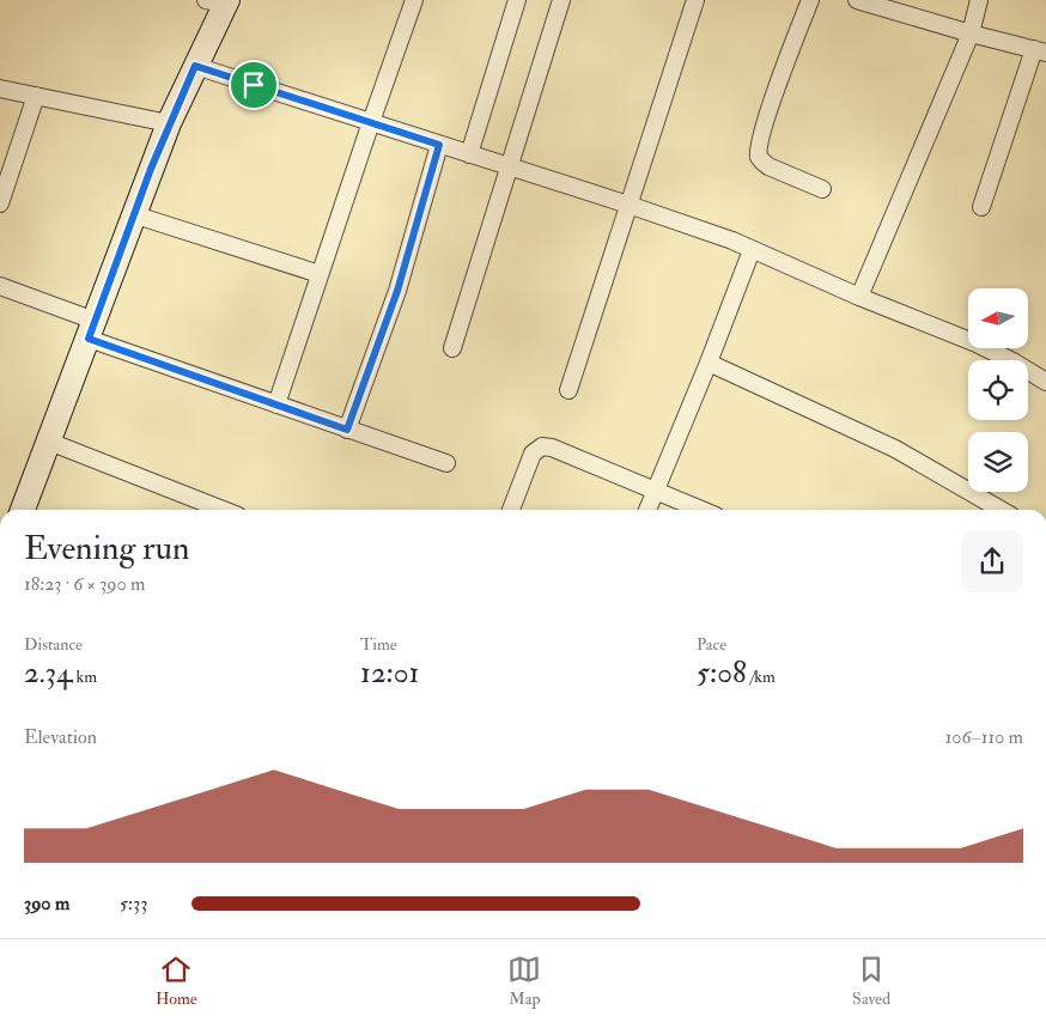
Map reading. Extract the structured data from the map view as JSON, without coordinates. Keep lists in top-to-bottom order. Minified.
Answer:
{"north":"left","page":{"heading":["Evening run","18:23 · 6 × 390 m"],"stats":[["Distance","2.34 km"],["Time","12:01"],["Pace","5:08 /km"]],"chart":["Elevation","106–110 m"],"list":[{"name":"390 m","note":"5:33"}],"tabs":["Home","Map","Saved"]}}
